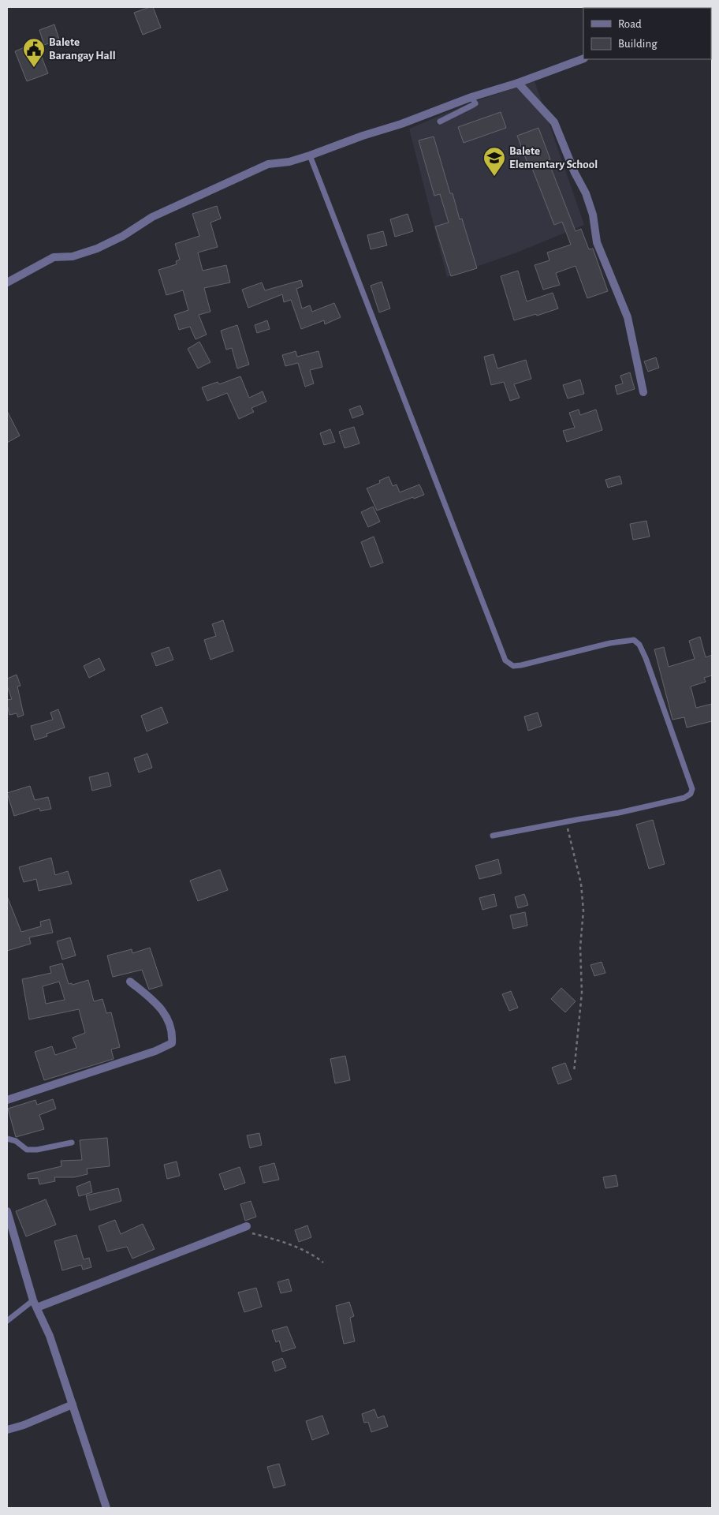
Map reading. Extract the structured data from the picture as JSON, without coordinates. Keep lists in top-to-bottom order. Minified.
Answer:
{"places":{"public building":["Balete Barangay Hall"],"school or university":["Balete Elementary School"]},"legend":["Road","Building"]}
